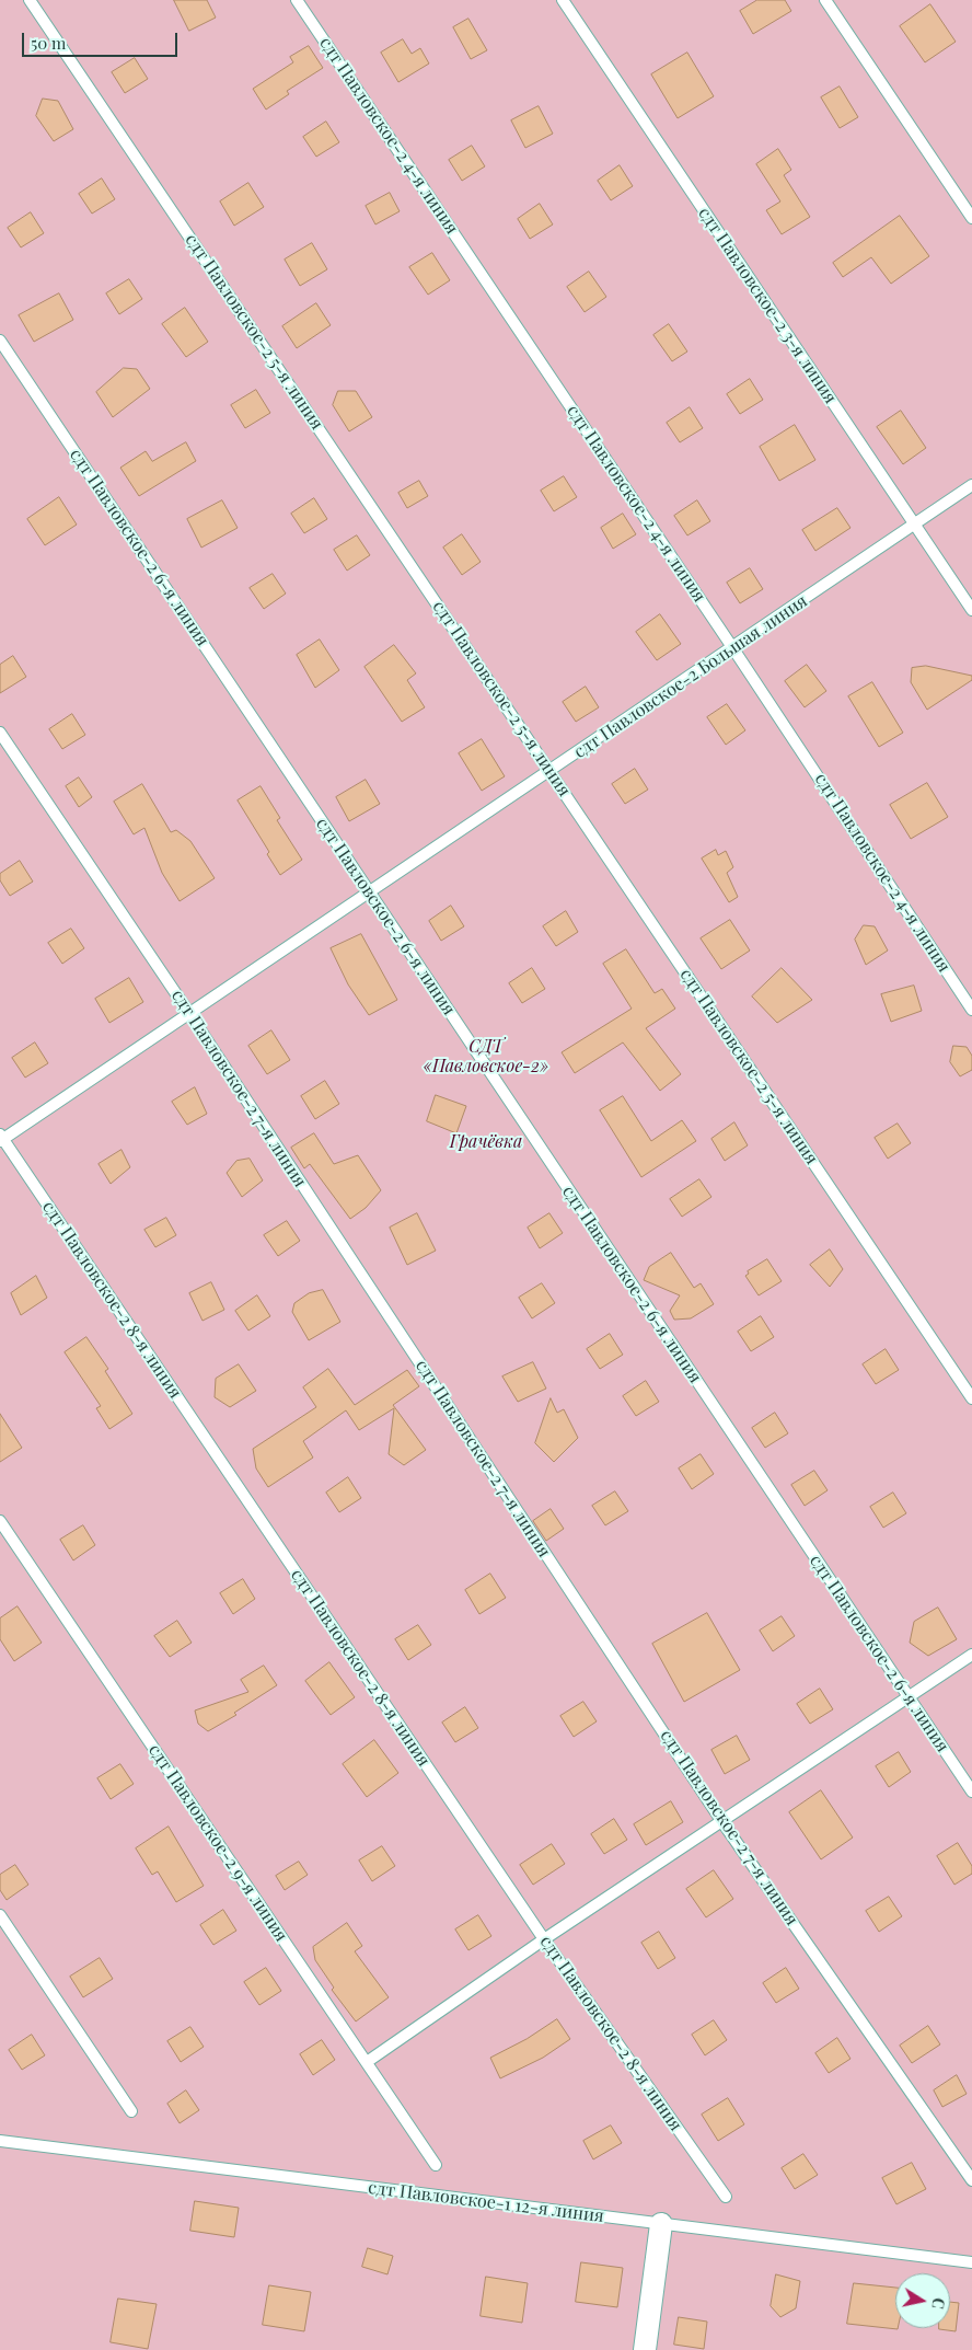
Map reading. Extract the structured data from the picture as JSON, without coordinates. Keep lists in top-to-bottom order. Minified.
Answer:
{"streets":{"lane":["сдт Павловское-2 4-я линия","сдт Павловское-2 3-я линия","сдт Павловское-2 5-я линия","сдт Павловское-2 6-я линия","сдт Павловское-2 Большая линия","сдт Павловское-2 7-я линия","сдт Павловское-2 8-я линия","сдт Павловское-2 9-я линия","сдт Павловское-1 12-я линия"]},"crossings":[["сдт Павловское-2 4-я линия","сдт Павловское-2 Большая линия"],["сдт Павловское-2 3-я линия","сдт Павловское-2 Большая линия"],["сдт Павловское-2 5-я линия","сдт Павловское-2 Большая линия"],["сдт Павловское-2 6-я линия","сдт Павловское-2 Большая линия"],["сдт Павловское-2 Большая линия","сдт Павловское-2 7-я линия"],["сдт Павловское-2 Большая линия","сдт Павловское-2 8-я линия"]],"parks":["СДТ «Павловское-2»","Грачёвка"],"scale_bar":"50 m","north":"right"}
